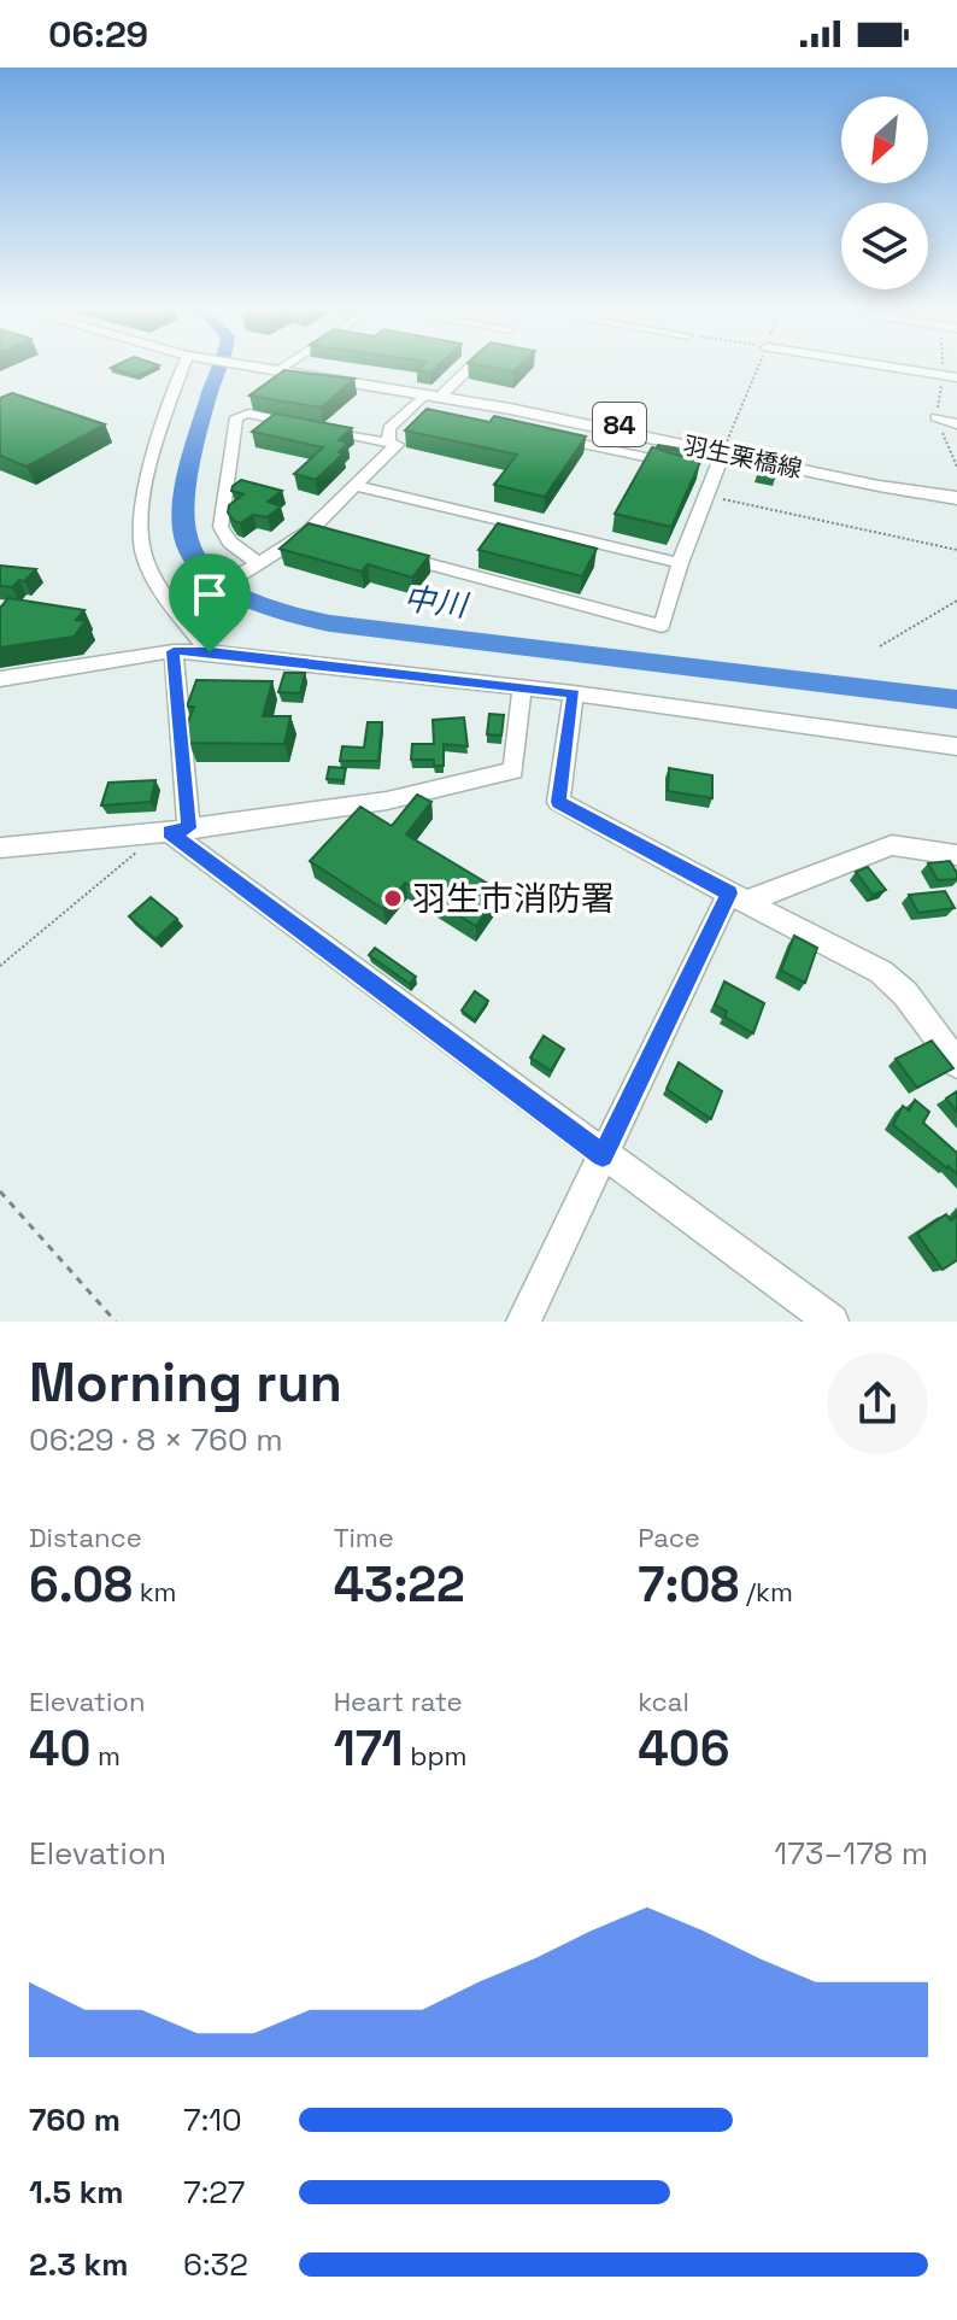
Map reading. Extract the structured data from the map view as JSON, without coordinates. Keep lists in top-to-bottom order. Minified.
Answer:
{"streets":{"main road":["84","羽生栗橋線"]},"water":["中川"],"places":["羽生市消防署"],"north":"bottom left","page":{"status":"06:29","heading":["Morning run","06:29 · 8 × 760 m"],"stats":[["Distance","6.08 km"],["Time","43:22"],["Pace","7:08 /km"],["Elevation","40 m"],["Heart rate","171 bpm"],["kcal","406"]],"chart":["Elevation","173–178 m"],"list":[{"name":"760 m","note":"7:10"},{"name":"1.5 km","note":"7:27"},{"name":"2.3 km","note":"6:32"}]}}
